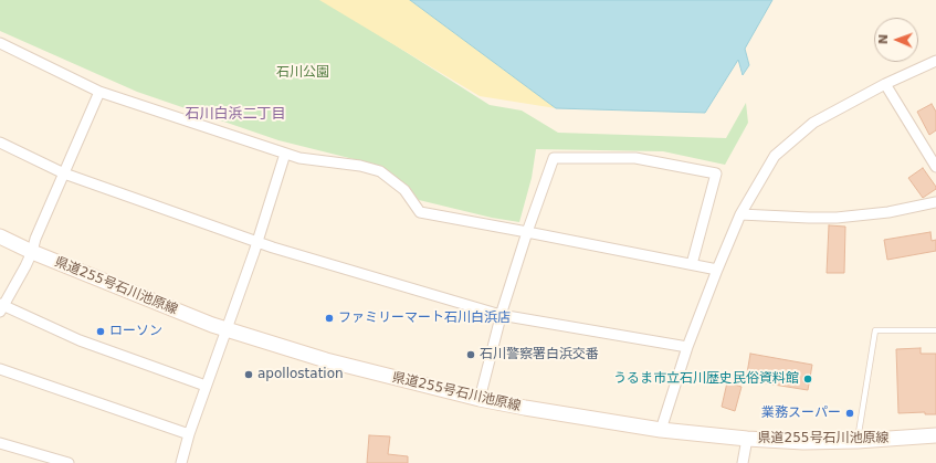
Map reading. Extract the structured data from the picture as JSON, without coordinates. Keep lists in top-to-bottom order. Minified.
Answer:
{"streets":{"main road":["県道255号石川池原線"]},"districts":["石川白浜二丁目"],"parks":["石川公園"],"places":["ファミリーマート石川白浜店","ローソン","石川警察署白浜交番","apollostation","うるま市立石川歴史民俗資料館","業務スーパー"],"north":"left"}
